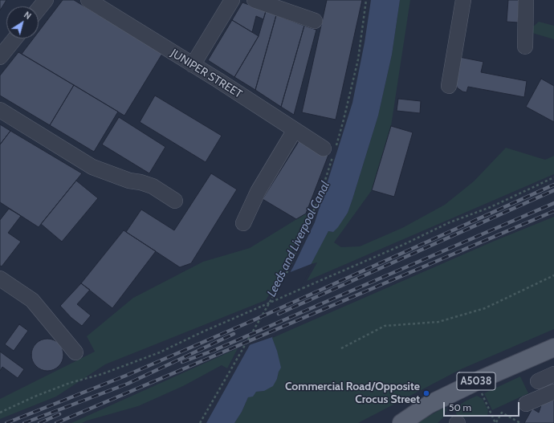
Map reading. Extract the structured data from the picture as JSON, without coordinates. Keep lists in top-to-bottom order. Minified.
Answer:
{"streets":{"main road":["A5038"],"street":["JUNIPER STREET"]},"water":["Leeds and Liverpool Canal"],"places":["Commercial Road/Opposite Crocus Street"],"scale_bar":"50 m","north":"top right"}
